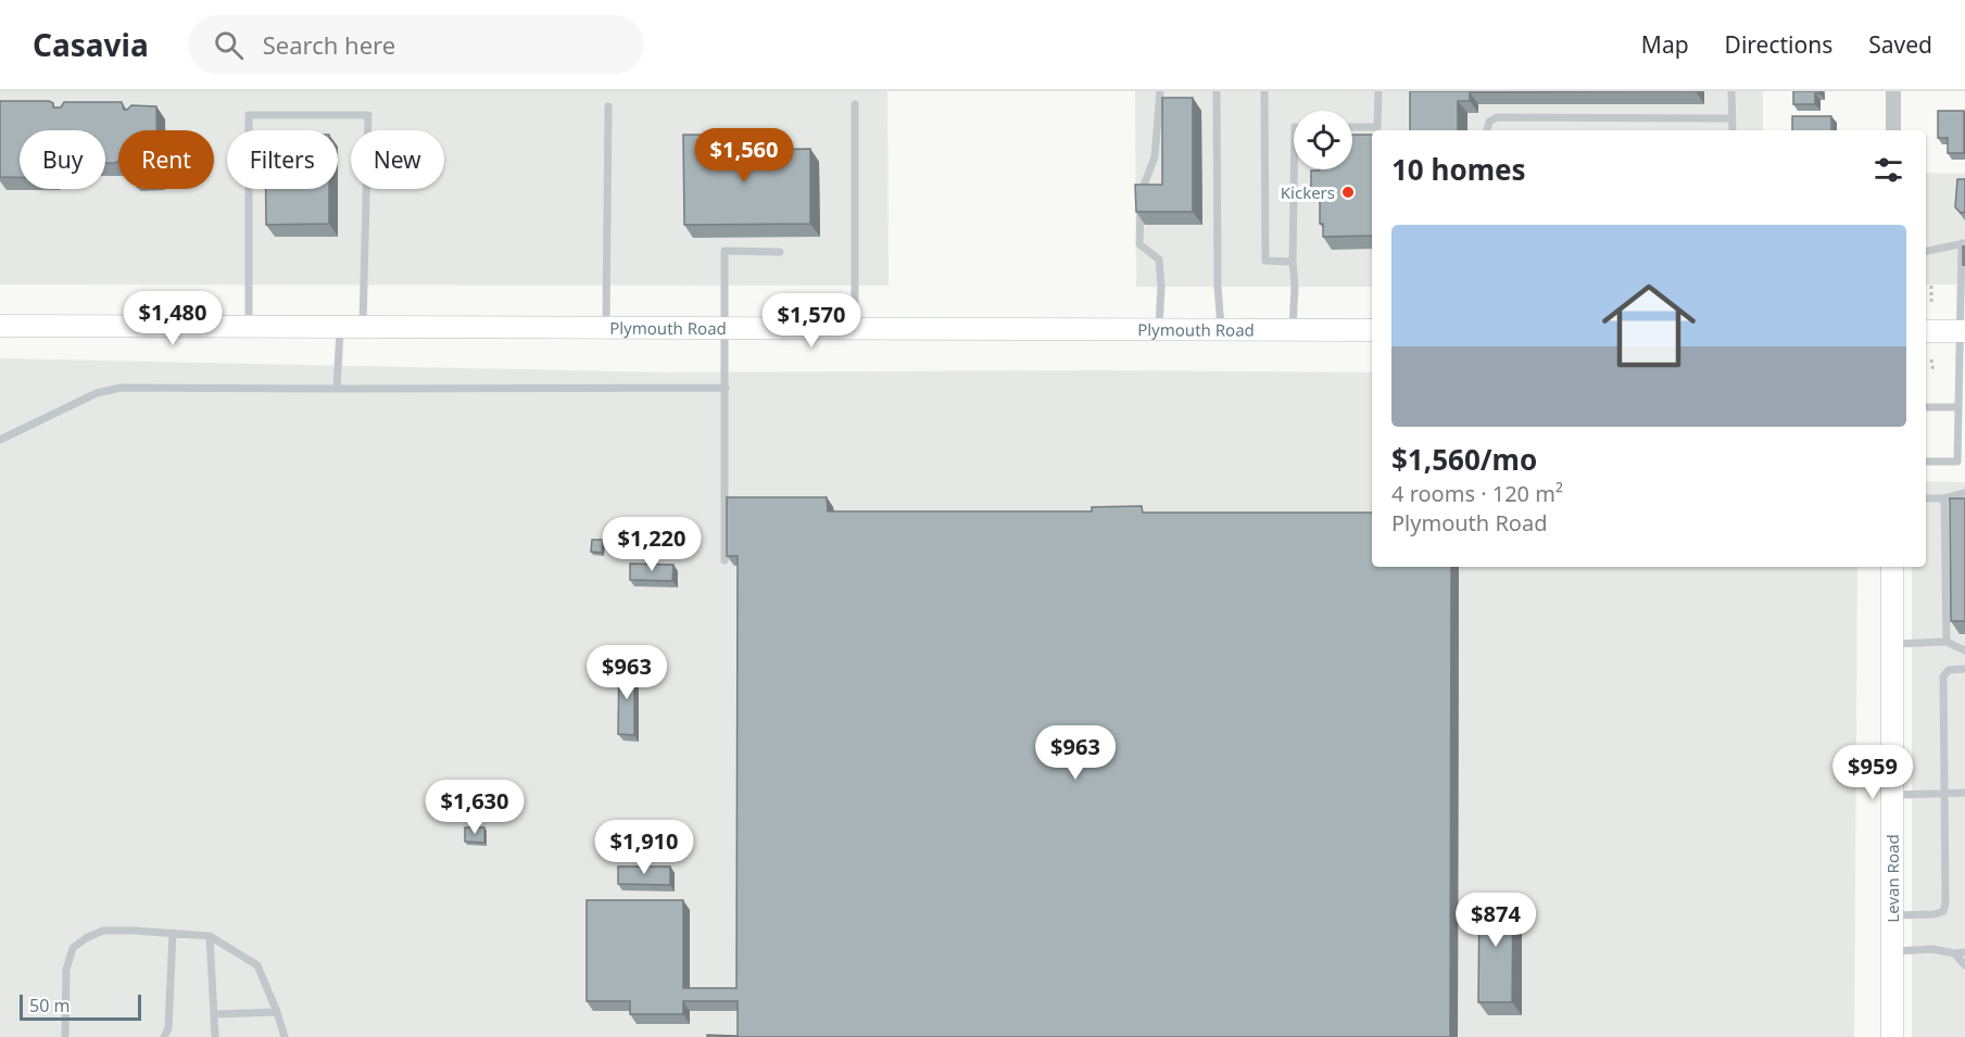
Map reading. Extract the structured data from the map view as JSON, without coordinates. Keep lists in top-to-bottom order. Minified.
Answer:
{"streets":{"main road":["Plymouth Road","Levan Road"]},"places":["Kickers"],"scale_bar":"50 m","page":{"header":"Casavia","search":"Search here","nav":["Map","Directions","Saved"],"price":["$1,560","$1,480","$1,570","$1,220","$963","$963","$959","$1,630","$1,910","$874"],"chip":["Buy","Rent","Filters","New"],"heading":"10 homes","list":[{"name":"$1,560/mo","note":"4 rooms · 120 m² · Plymouth Road"}],"scale":"50 m"}}
